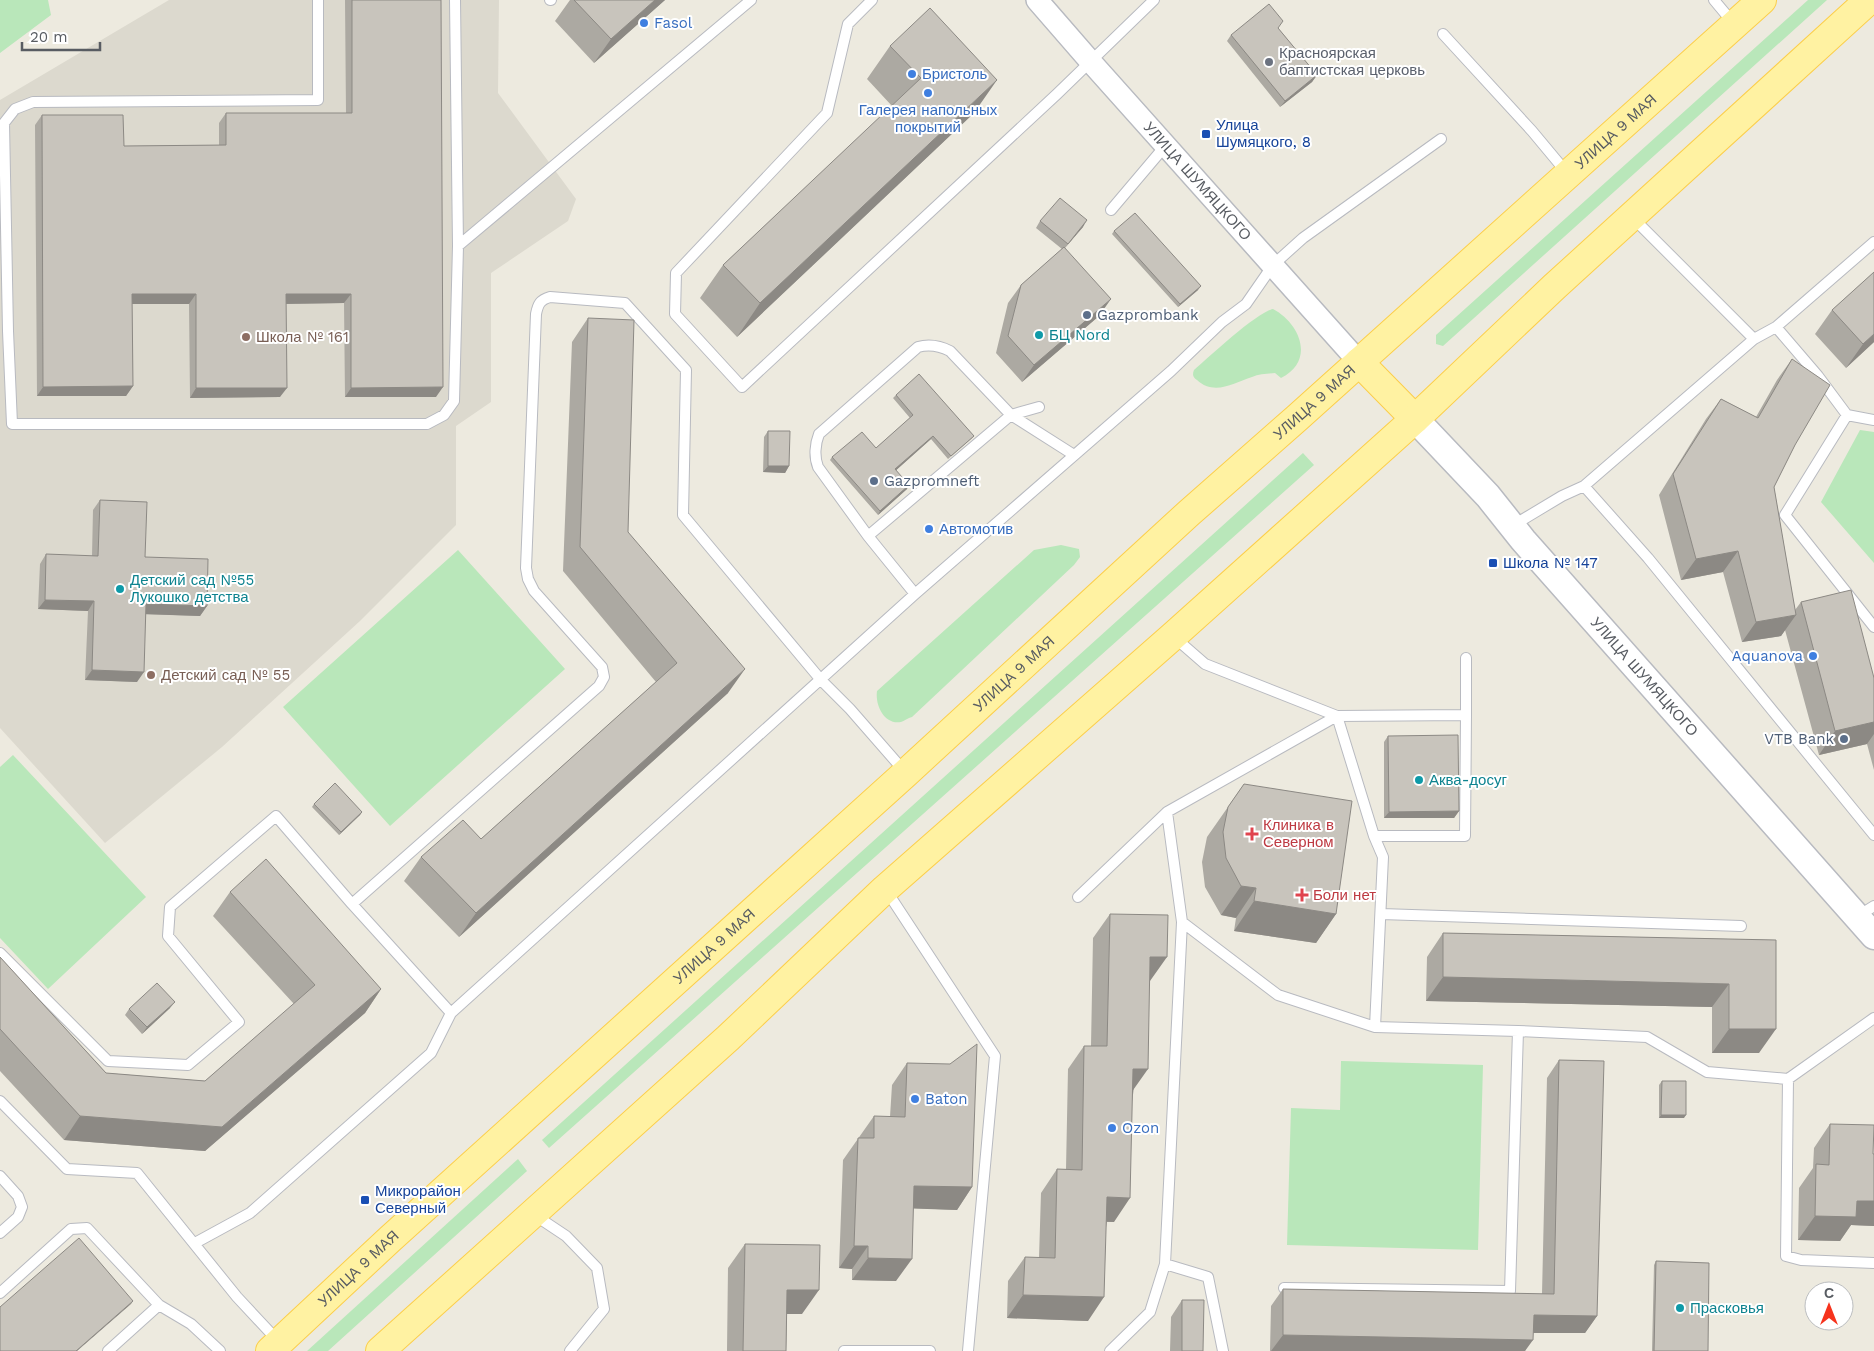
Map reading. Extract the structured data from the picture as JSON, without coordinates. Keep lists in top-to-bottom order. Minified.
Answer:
{"streets":{"main road":["УЛИЦА 9 МАЯ"],"street":["УЛИЦА ШУМЯЦКОГО"]},"crossings":[["УЛИЦА 9 МАЯ","УЛИЦА ШУМЯЦКОГО"]],"places":{"other":["Fasol","Красноярская баптистская церковь","Бристоль","Галерея напольных покрытий","Gazprombank","БЦ Nord","Школа № 161","Gazpromneft","Автомотив","Детский сад №55 Лукошко детства","Aquanova","Детский сад № 55","VTB Bank","Аква-досуг","Baton","Ozon","Прасковья"],"transit":["Улица Шумяцкого, 8","Школа № 147","Микрорайон Северный"],"health":["Клиника в Северном","Боли нет"]},"scale_bar":"20 m","north":"top"}
